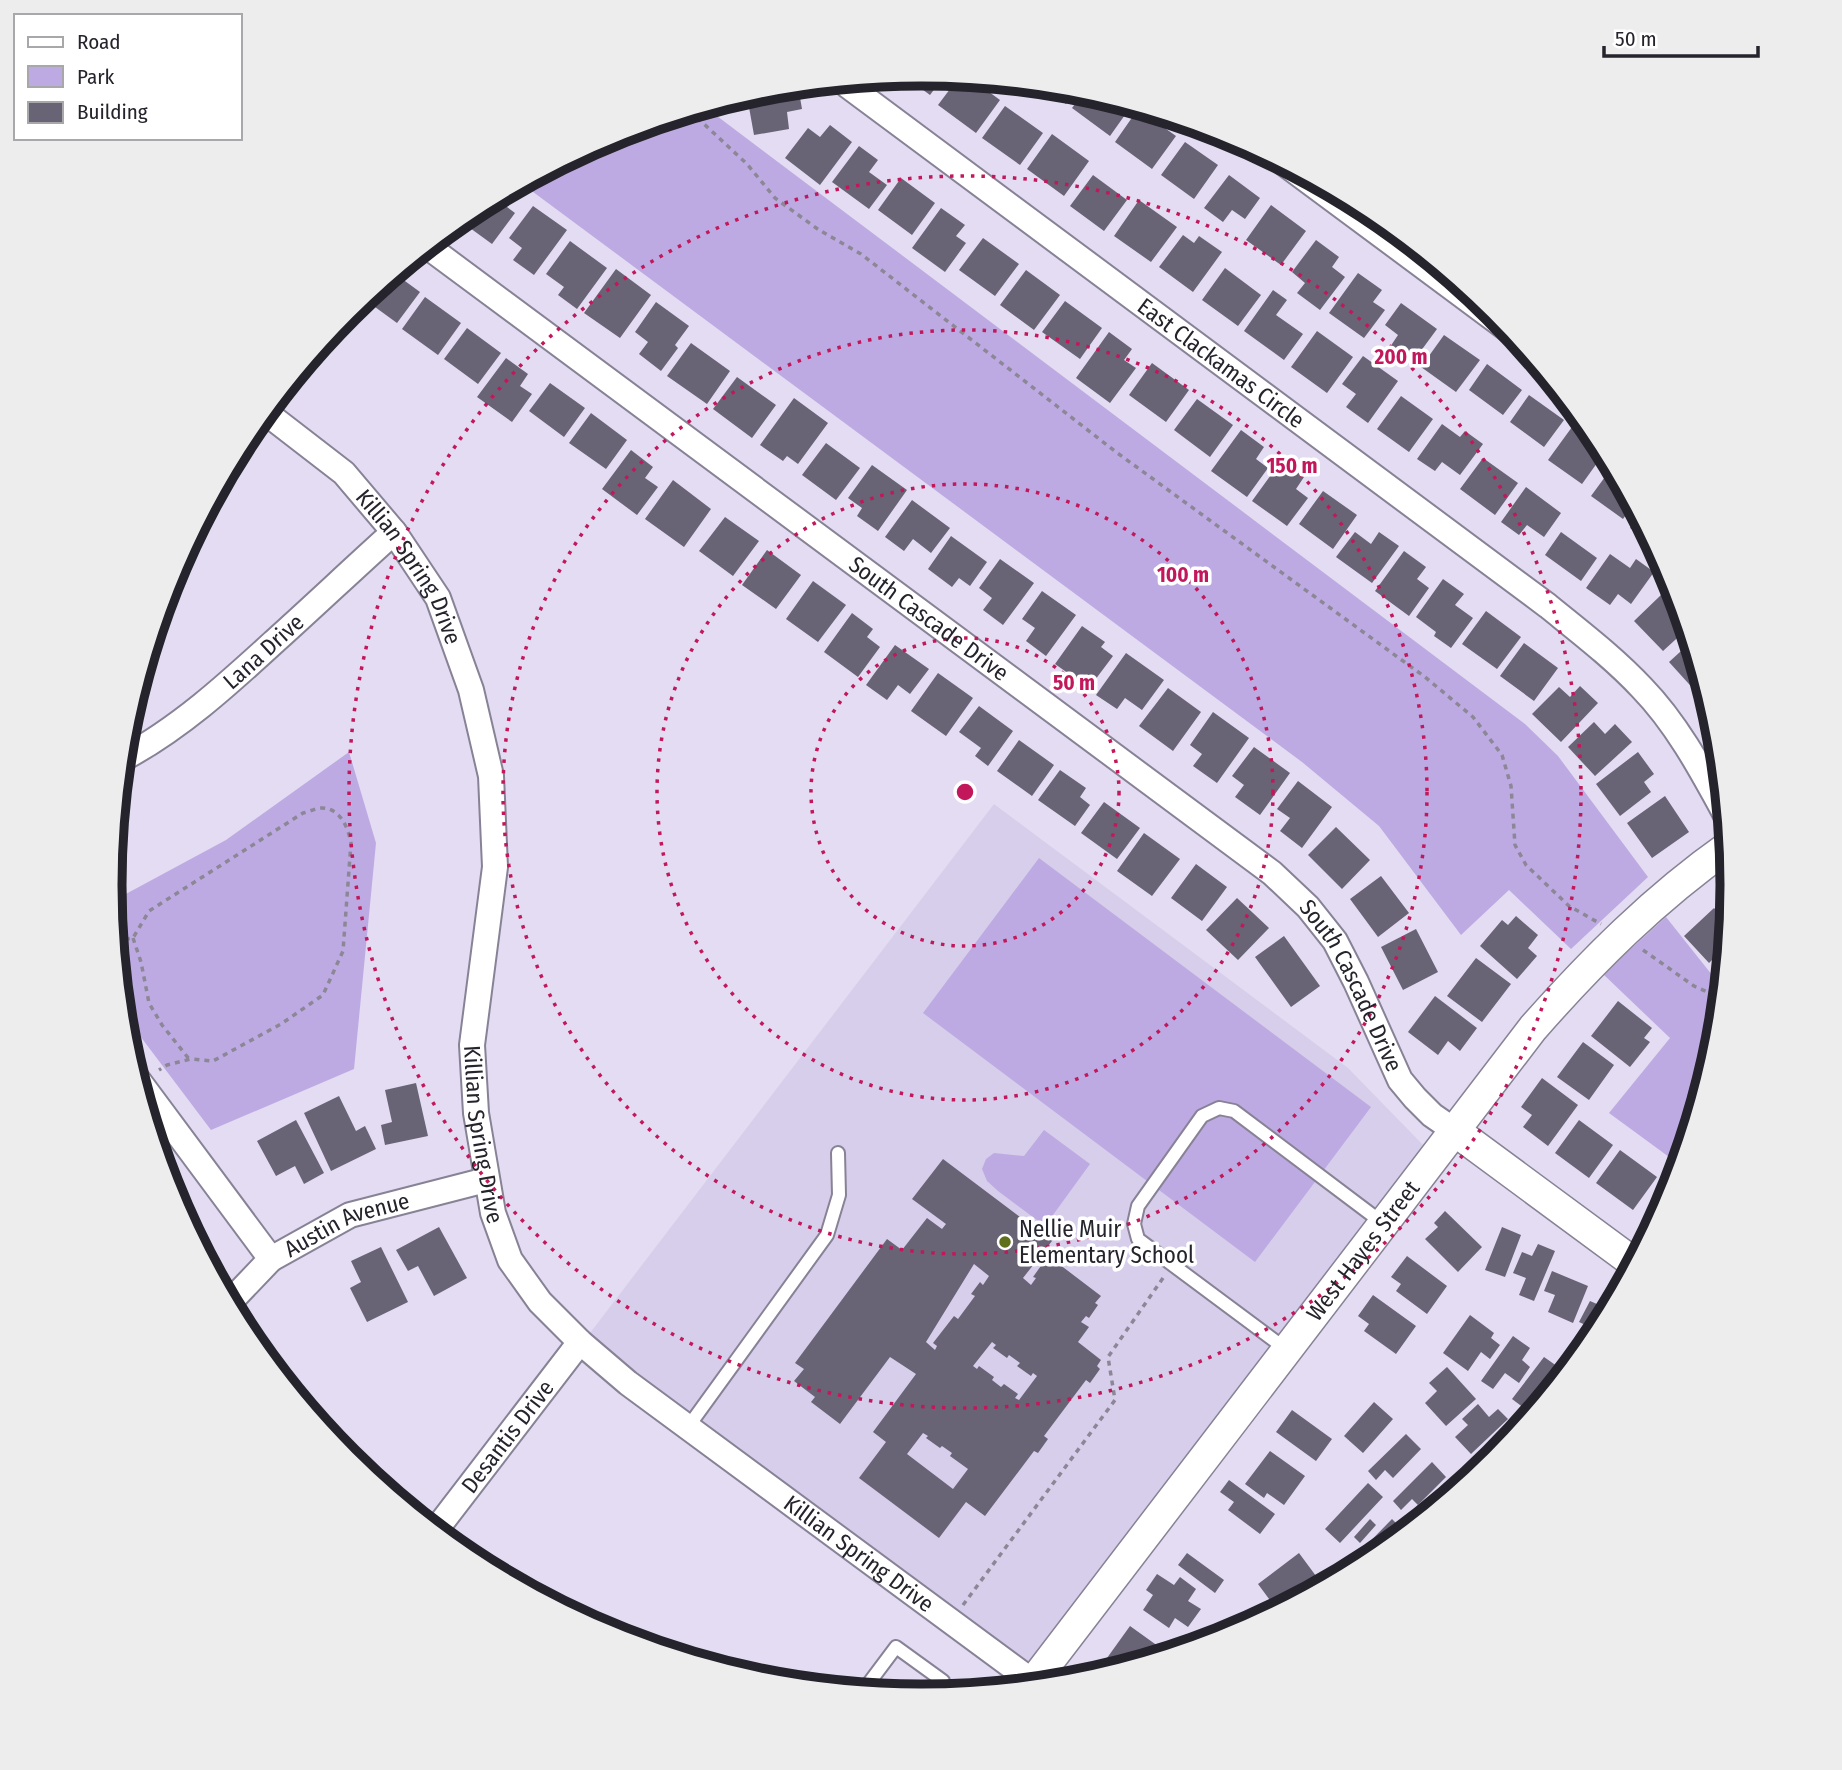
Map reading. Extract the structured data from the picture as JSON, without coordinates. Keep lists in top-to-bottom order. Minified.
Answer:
{"streets":{"street":["East Clackamas Circle","Killian Spring Drive","South Cascade Drive","Lana Drive","Austin Avenue","West Hayes Street","Desantis Drive"]},"crossings":[["Killian Spring Drive","Lana Drive"],["Killian Spring Drive","Austin Avenue"],["Killian Spring Drive","Desantis Drive"],["South Cascade Drive","West Hayes Street"]],"places":["Nellie Muir Elementary School"],"legend":["Road","Park","Building"],"scale_bar":"50 m","rings":["200 m","150 m","100 m","50 m"]}
